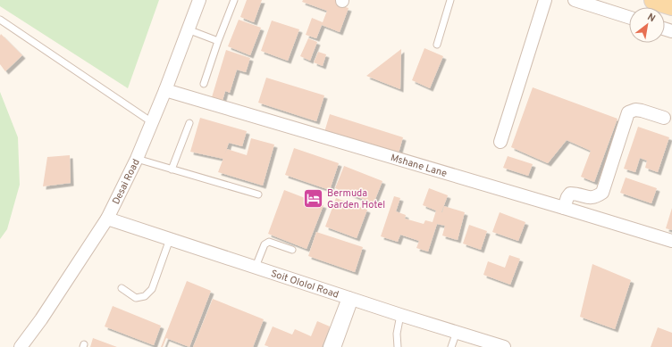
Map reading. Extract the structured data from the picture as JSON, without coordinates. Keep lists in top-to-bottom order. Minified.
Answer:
{"streets":{"street":["Mshane Lane","Desai Road","Soit Ololol Road"]},"crossings":[["Mshane Lane","Desai Road"],["Desai Road","Soit Ololol Road"]],"places":{"hotel":["Bermuda Garden Hotel"]},"north":"top right"}
